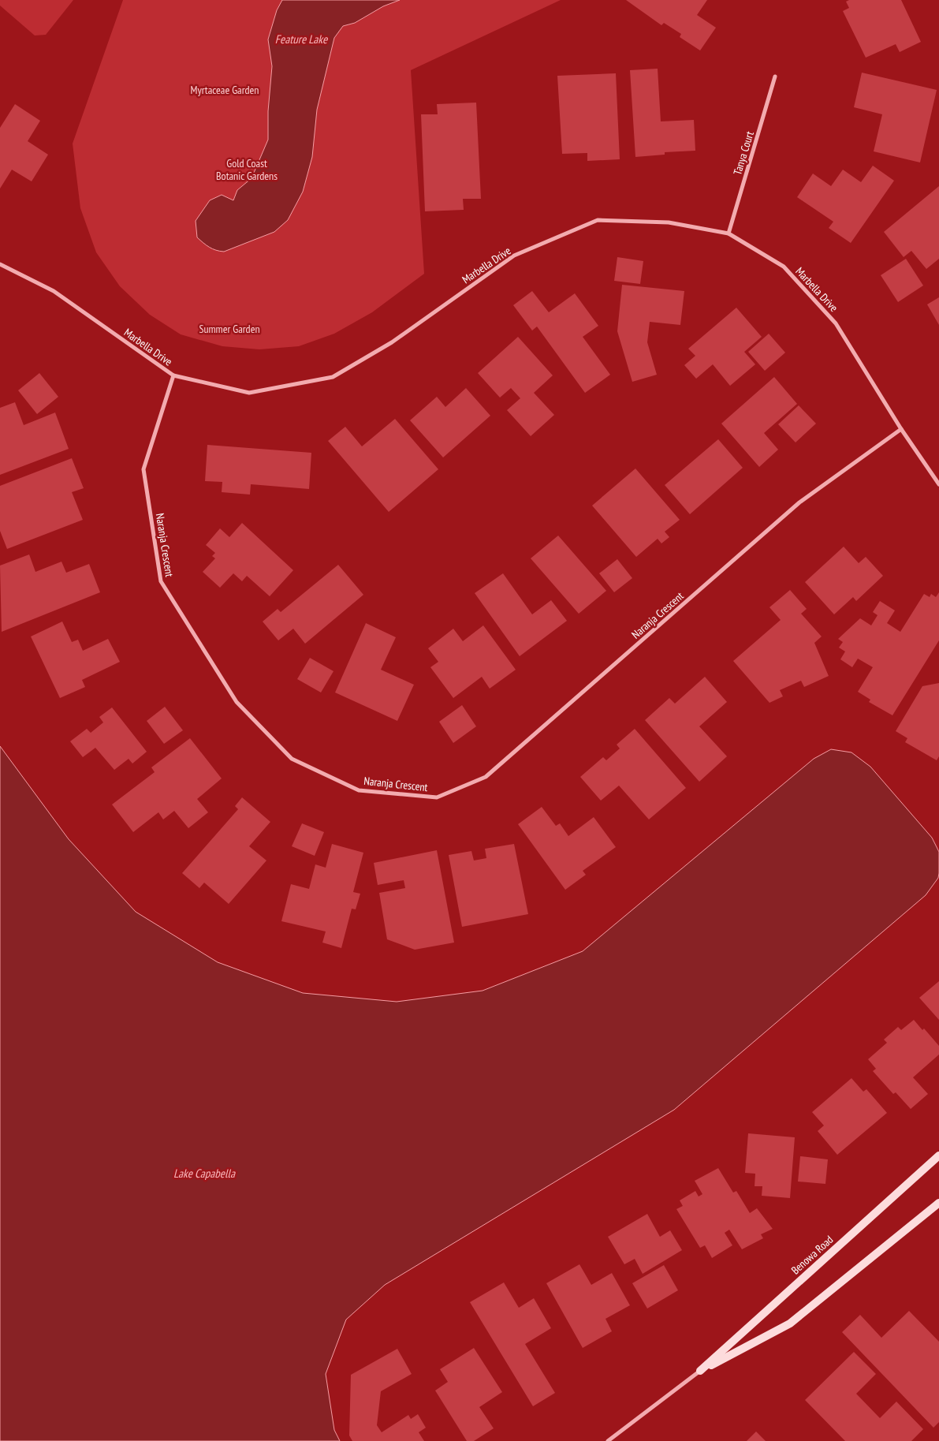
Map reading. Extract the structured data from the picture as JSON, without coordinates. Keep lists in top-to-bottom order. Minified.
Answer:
{"streets":{"street":["Tanya Court","Marbella Drive","Naranja Crescent","Benowa Road"]},"crossings":[["Tanya Court","Marbella Drive"],["Marbella Drive","Naranja Crescent"]],"water":["Feature Lake","Lake Capabella"],"parks":["Myrtaceae Garden","Gold Coast Botanic Gardens","Summer Garden"]}
